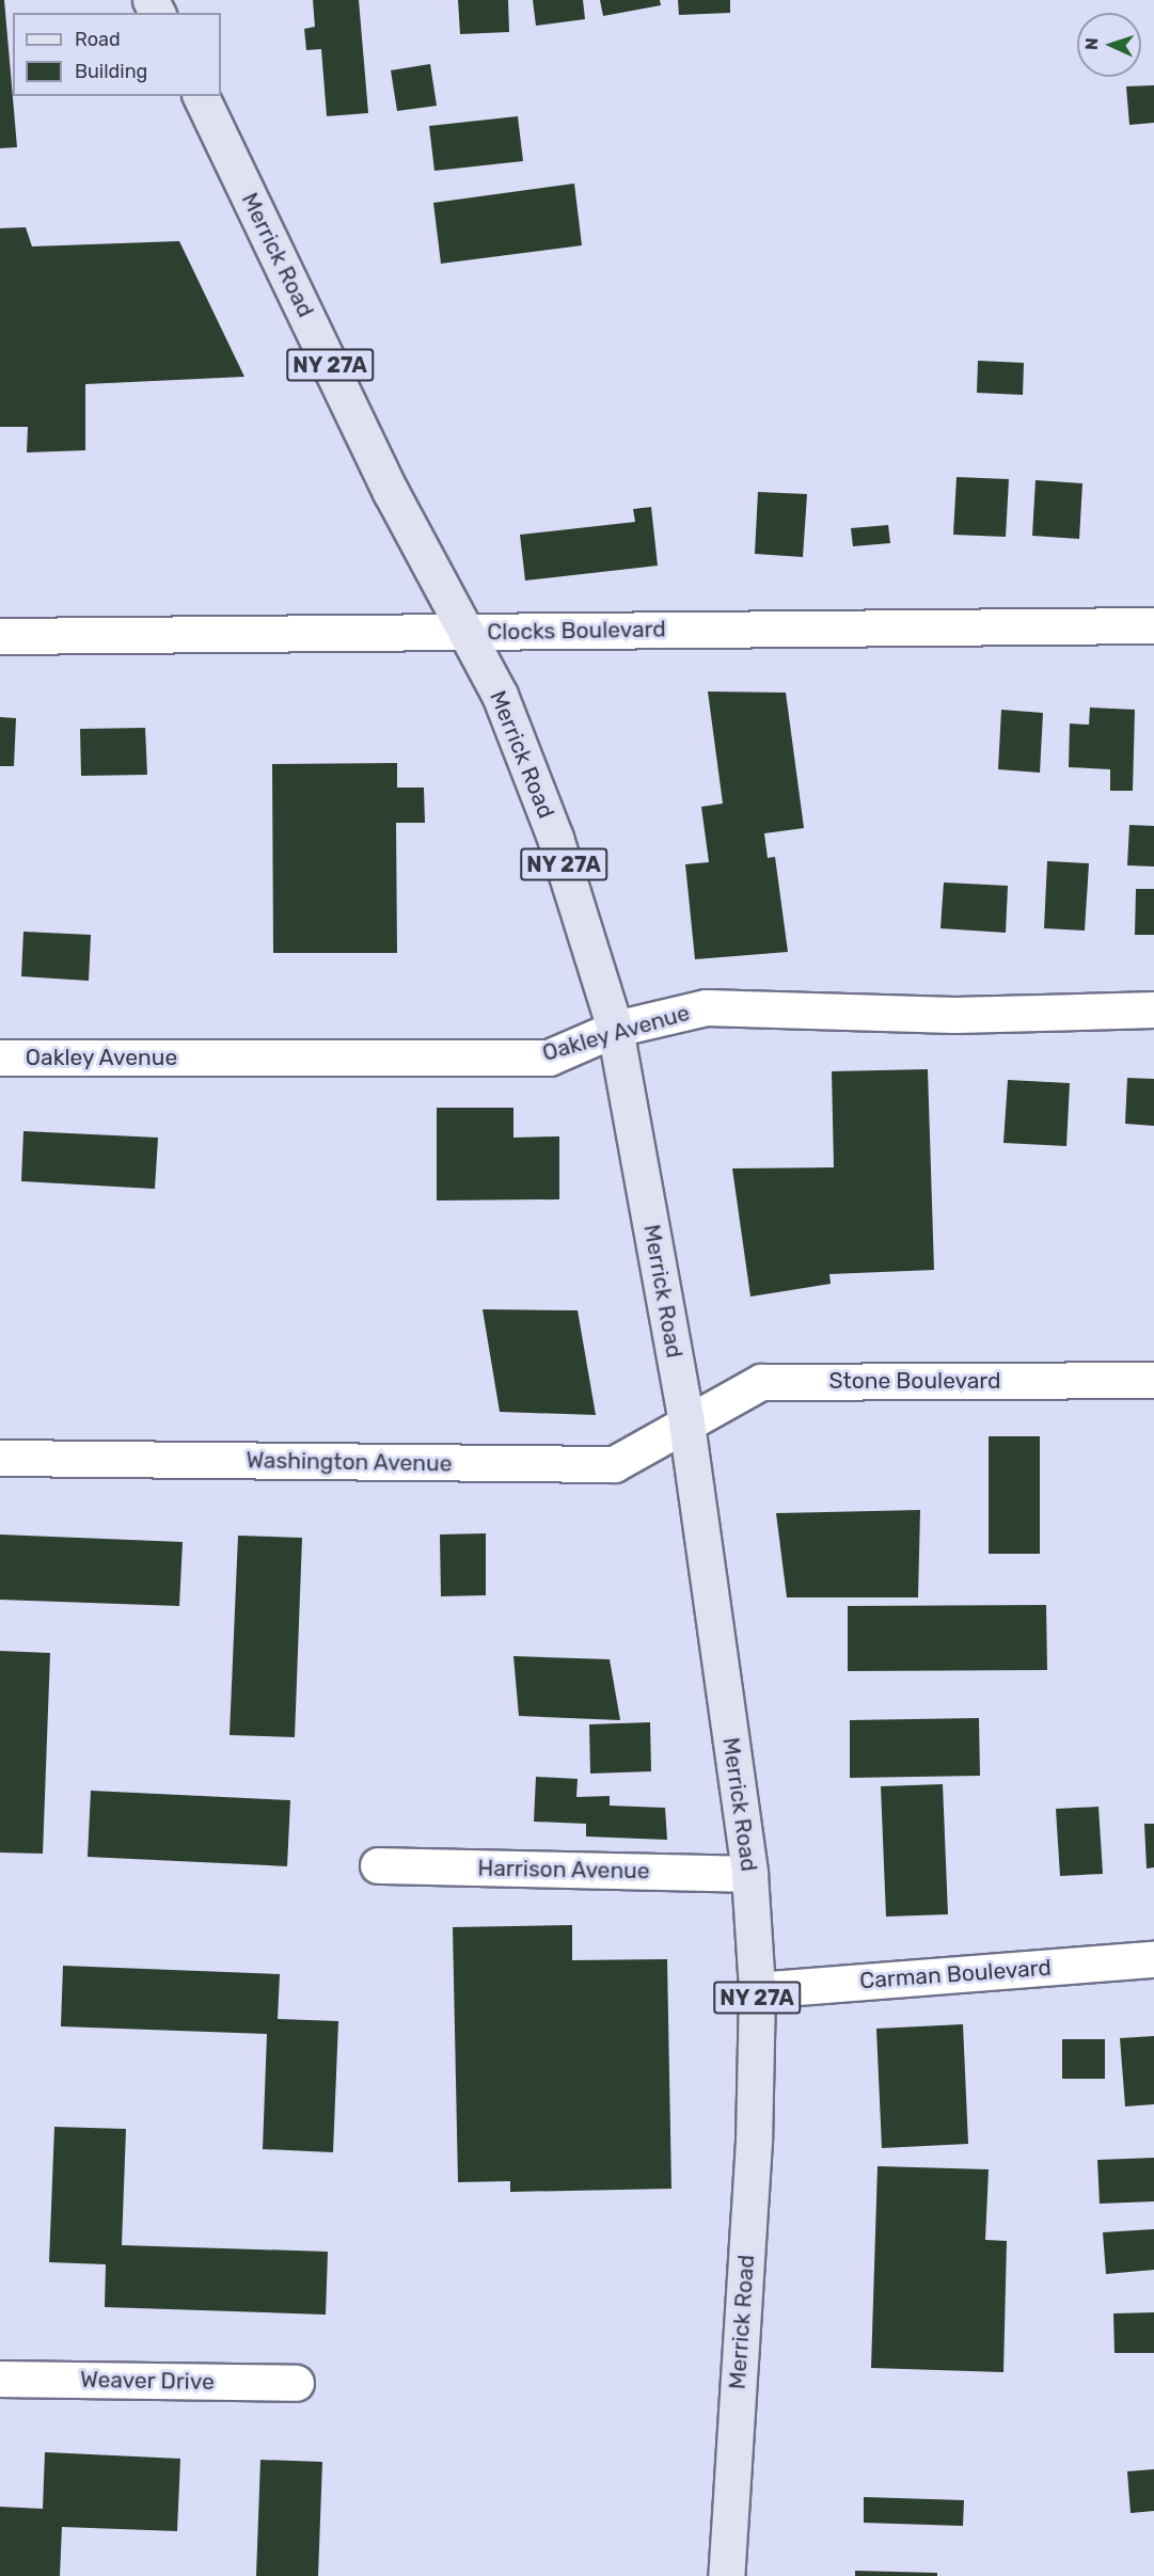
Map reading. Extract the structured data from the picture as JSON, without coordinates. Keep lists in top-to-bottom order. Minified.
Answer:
{"streets":{"main road":["Merrick Road","NY 27A"],"street":["Clocks Boulevard","Oakley Avenue","Stone Boulevard","Washington Avenue","Harrison Avenue","Carman Boulevard","Weaver Drive"]},"crossings":[["Merrick Road","Clocks Boulevard"],["Merrick Road","Oakley Avenue"],["Merrick Road","Stone Boulevard"],["Merrick Road","Washington Avenue"],["Merrick Road","Harrison Avenue"],["Merrick Road","Carman Boulevard"],["Stone Boulevard","Washington Avenue"]],"legend":["Road","Building"],"north":"left"}
